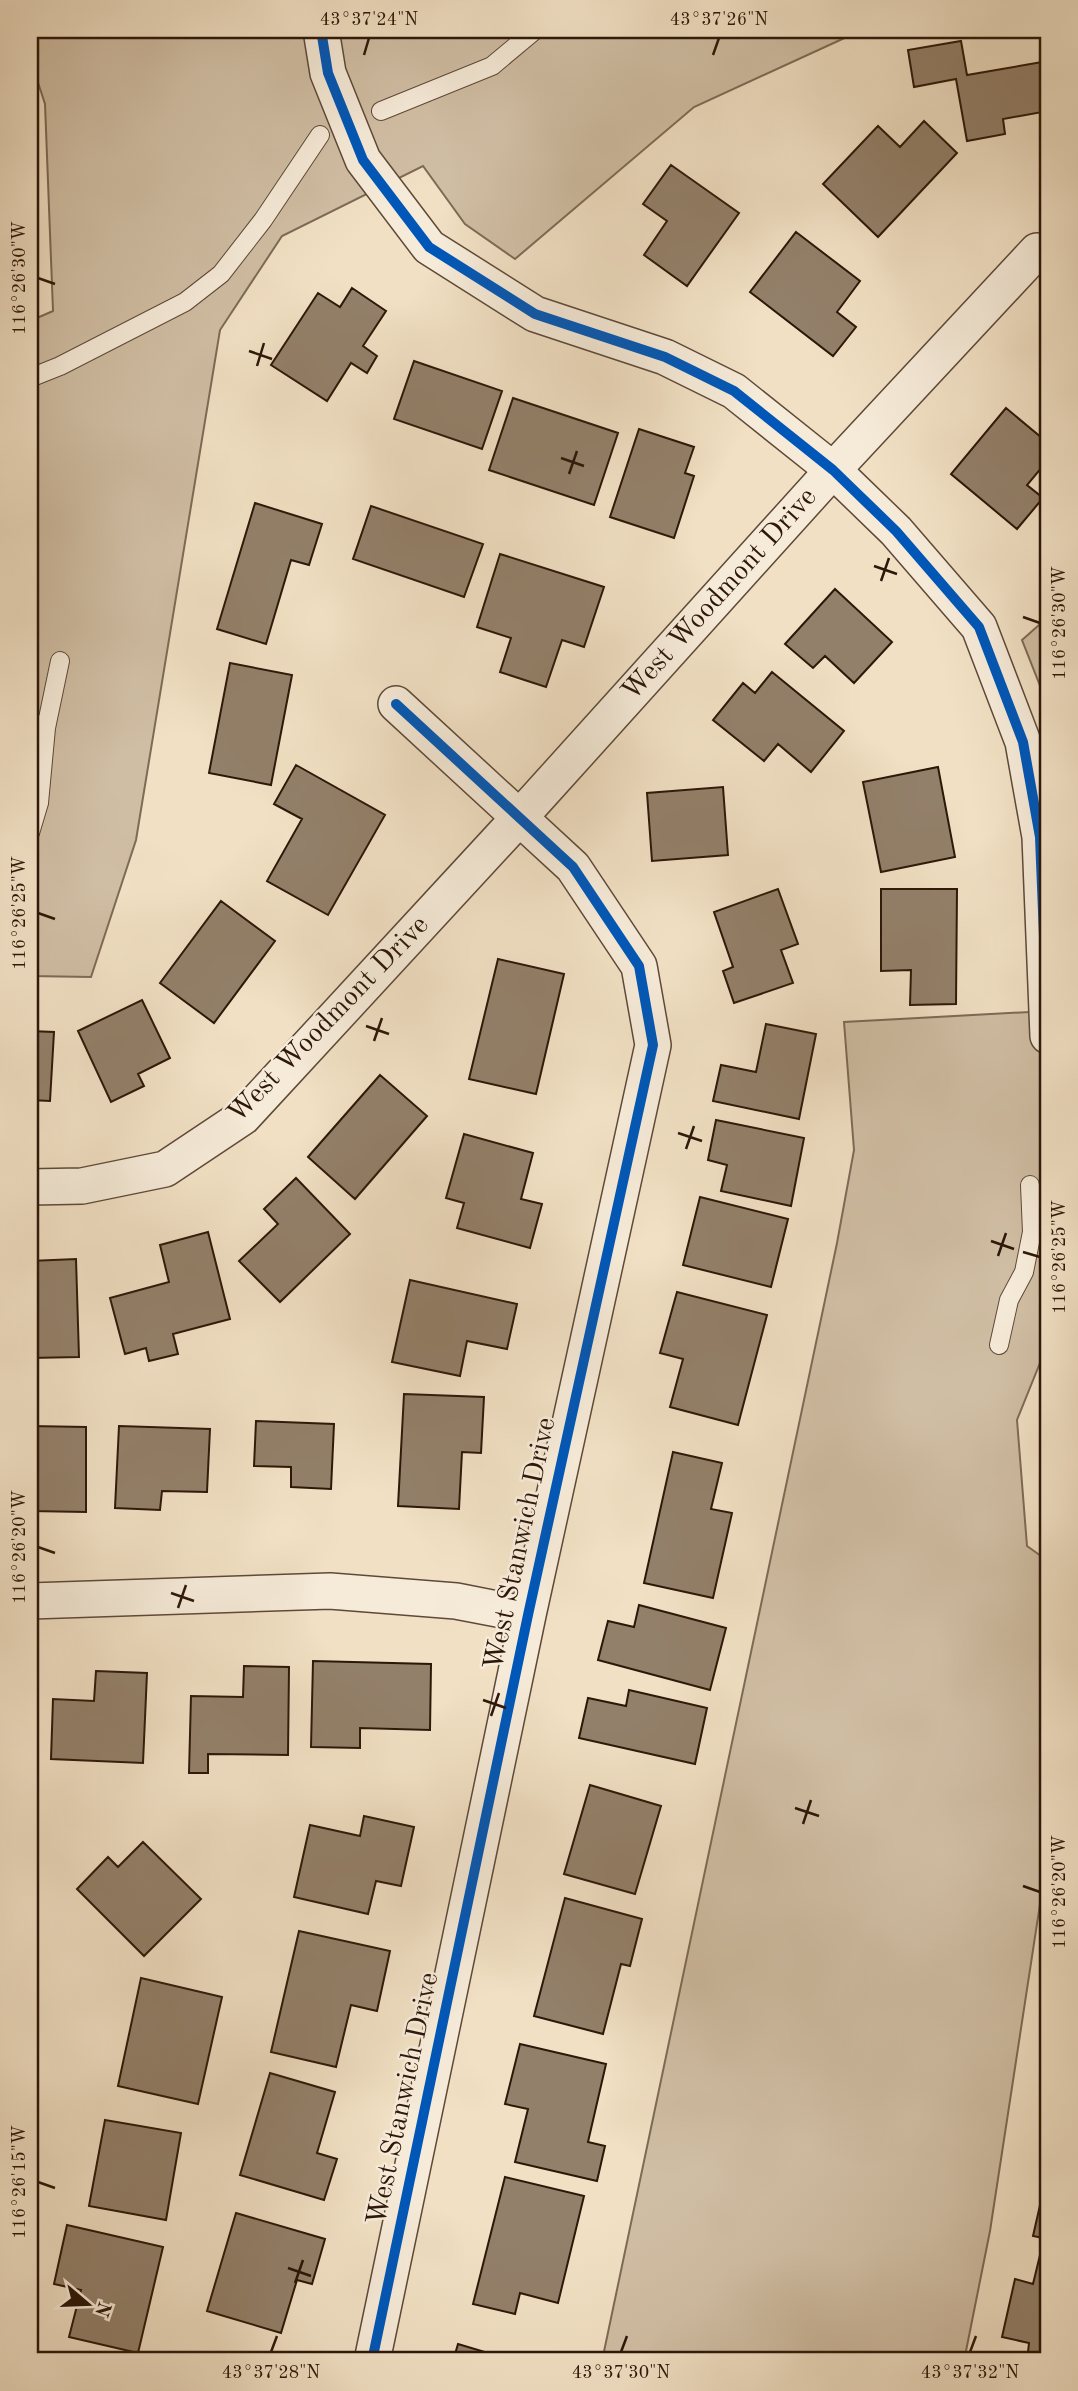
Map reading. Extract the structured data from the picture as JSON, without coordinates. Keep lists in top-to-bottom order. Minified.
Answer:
{"streets":{"street":["West Woodmont Drive","West Stanwich Drive"]},"crossings":[["West Woodmont Drive","West Stanwich Drive"]],"north":"right","coordinates":["43°37'24\"N","43°37'26\"N","116°26'30\"W","116°26'25\"W","116°26'20\"W","116°26'15\"W","43°37'28\"N","43°37'30\"N","43°37'32\"N"]}
